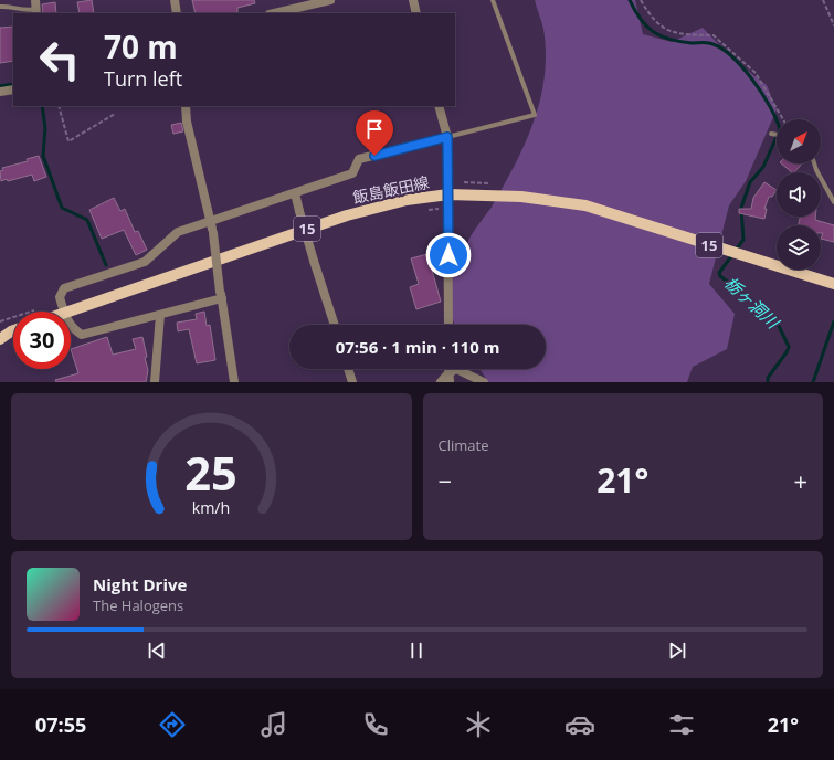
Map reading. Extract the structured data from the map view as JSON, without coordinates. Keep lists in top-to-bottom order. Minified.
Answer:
{"streets":{"main road":["飯島飯田線","15"]},"water":["栃ヶ洞川"],"north":"top right","page":{"turn":["70 m","Turn left"],"limit":"30","trip":"07:56 · 1 min · 110 m","tile":"Climate","heat":["−","21°","+"],"song":["Night Drive","The Halogens"],"tabs":["07:55","21°"],"gauge":["25","km/h"]}}
